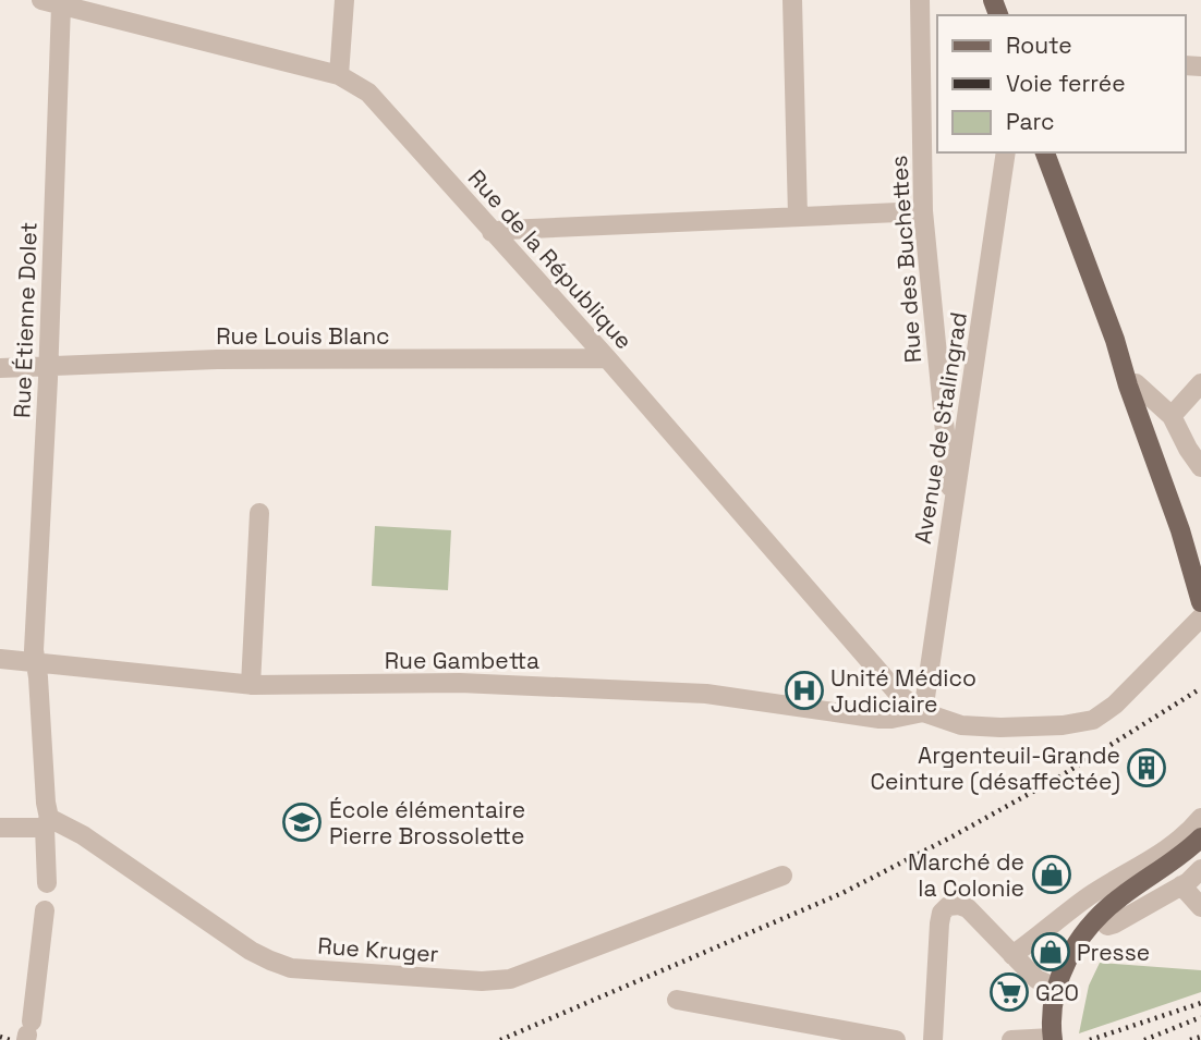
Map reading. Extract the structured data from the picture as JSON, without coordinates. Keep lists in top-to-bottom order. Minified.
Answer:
{"streets":{"street":["Rue de la République","Rue des Buchettes","Rue Étienne Dolet","Rue Louis Blanc","Avenue de Stalingrad","Rue Gambetta","Rue Kruger"]},"crossings":[["Rue de la République","Rue Étienne Dolet"],["Rue de la République","Rue Louis Blanc"],["Rue de la République","Avenue de Stalingrad"],["Rue de la République","Rue Gambetta"],["Rue des Buchettes","Avenue de Stalingrad"],["Rue Étienne Dolet","Rue Louis Blanc"],["Rue Étienne Dolet","Rue Gambetta"],["Rue Étienne Dolet","Rue Kruger"],["Avenue de Stalingrad","Rue Gambetta"]],"places":{"hospital":["Unité Médico Judiciaire"],"building":["Argenteuil-Grande Ceinture (désaffectée)"],"school or university":["École élémentaire Pierre Brossolette"],"shop":["Marché de la Colonie","Presse"],"supermarket":["G20"]},"legend":["Route","Voie ferrée","Parc"]}
